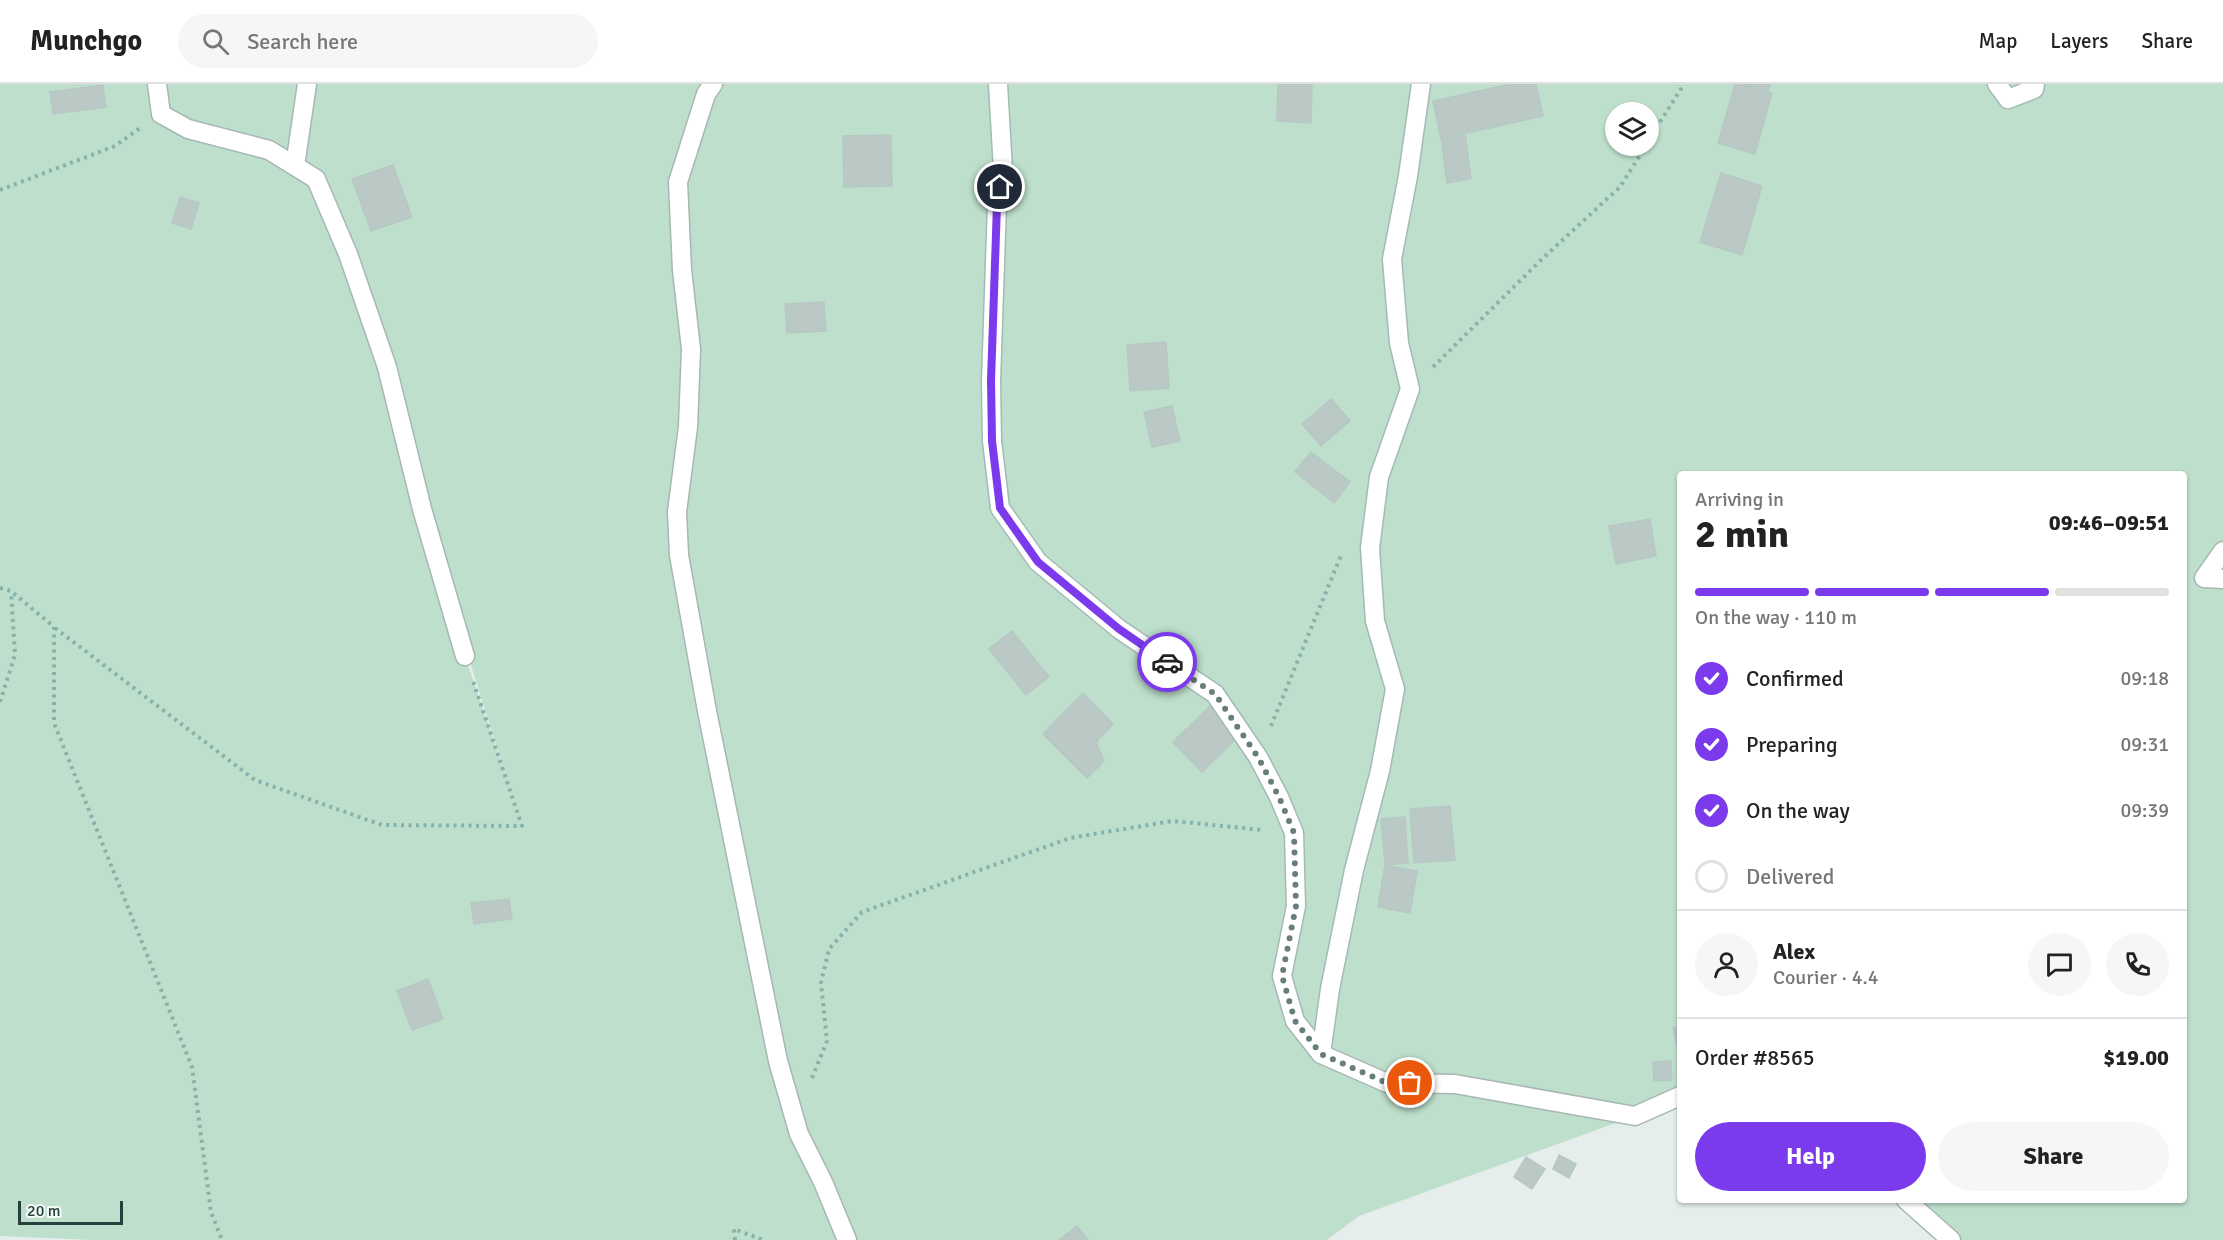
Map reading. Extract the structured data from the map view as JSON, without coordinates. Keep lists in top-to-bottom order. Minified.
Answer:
{"scale_bar":"20 m","page":{"header":"Munchgo","search":"Search here","nav":["Map","Layers","Share"],"heading":["2 min","Arriving in","09:46–09:51"],"panel":["Alex","Courier · 4.4","Order #8565","$19.00"],"bar":"On the way · 110 m","list":[["Confirmed","09:18"],["Preparing","09:31"],["On the way","09:39"],"Delivered"],"buttons":["Help","Share"],"scale":"20 m"}}
